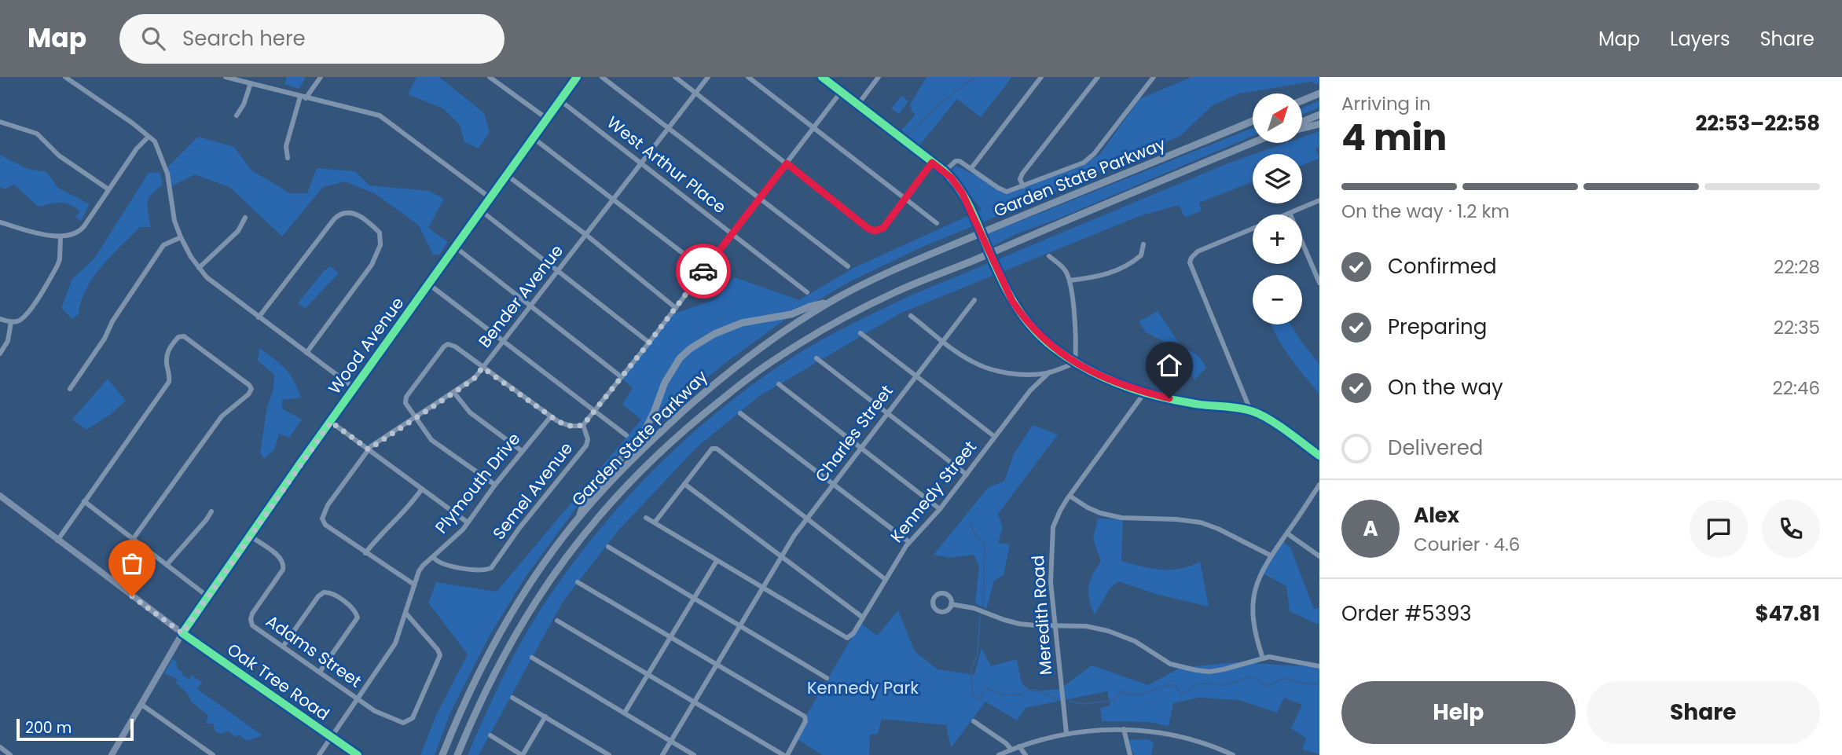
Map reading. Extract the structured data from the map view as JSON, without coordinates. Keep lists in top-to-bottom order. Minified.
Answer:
{"streets":{"highway":["Garden State Parkway"],"main road":["Wood Avenue","Oak Tree Road"],"street":["West Arthur Place","Bender Avenue","Charles Street","Plymouth Drive","Semel Avenue","Kennedy Street","Meredith Road","Adams Street"]},"crossings":[["West Arthur Place","Bender Avenue"],["West Arthur Place","Wood Avenue"],["West Arthur Place","Semel Avenue"],["Bender Avenue","Plymouth Drive"],["Wood Avenue","Adams Street"],["Wood Avenue","Oak Tree Road"],["Charles Street","Kennedy Street"],["Plymouth Drive","Semel Avenue"],["Plymouth Drive","Adams Street"],["Plymouth Drive","Oak Tree Road"]],"parks":["Kennedy Park"],"scale_bar":"200 m","north":"top right","page":{"header":"Map","search":"Search here","nav":["Map","Layers","Share"],"heading":["4 min","Arriving in","22:53–22:58"],"panel":["Alex","Courier · 4.6","Order #5393","$47.81"],"map_buttons":["+","−"],"bar":"On the way · 1.2 km","list":[["Confirmed","22:28"],["Preparing","22:35"],["On the way","22:46"],"Delivered"],"round":"A","buttons":["Help","Share"],"scale":"200 m"}}
